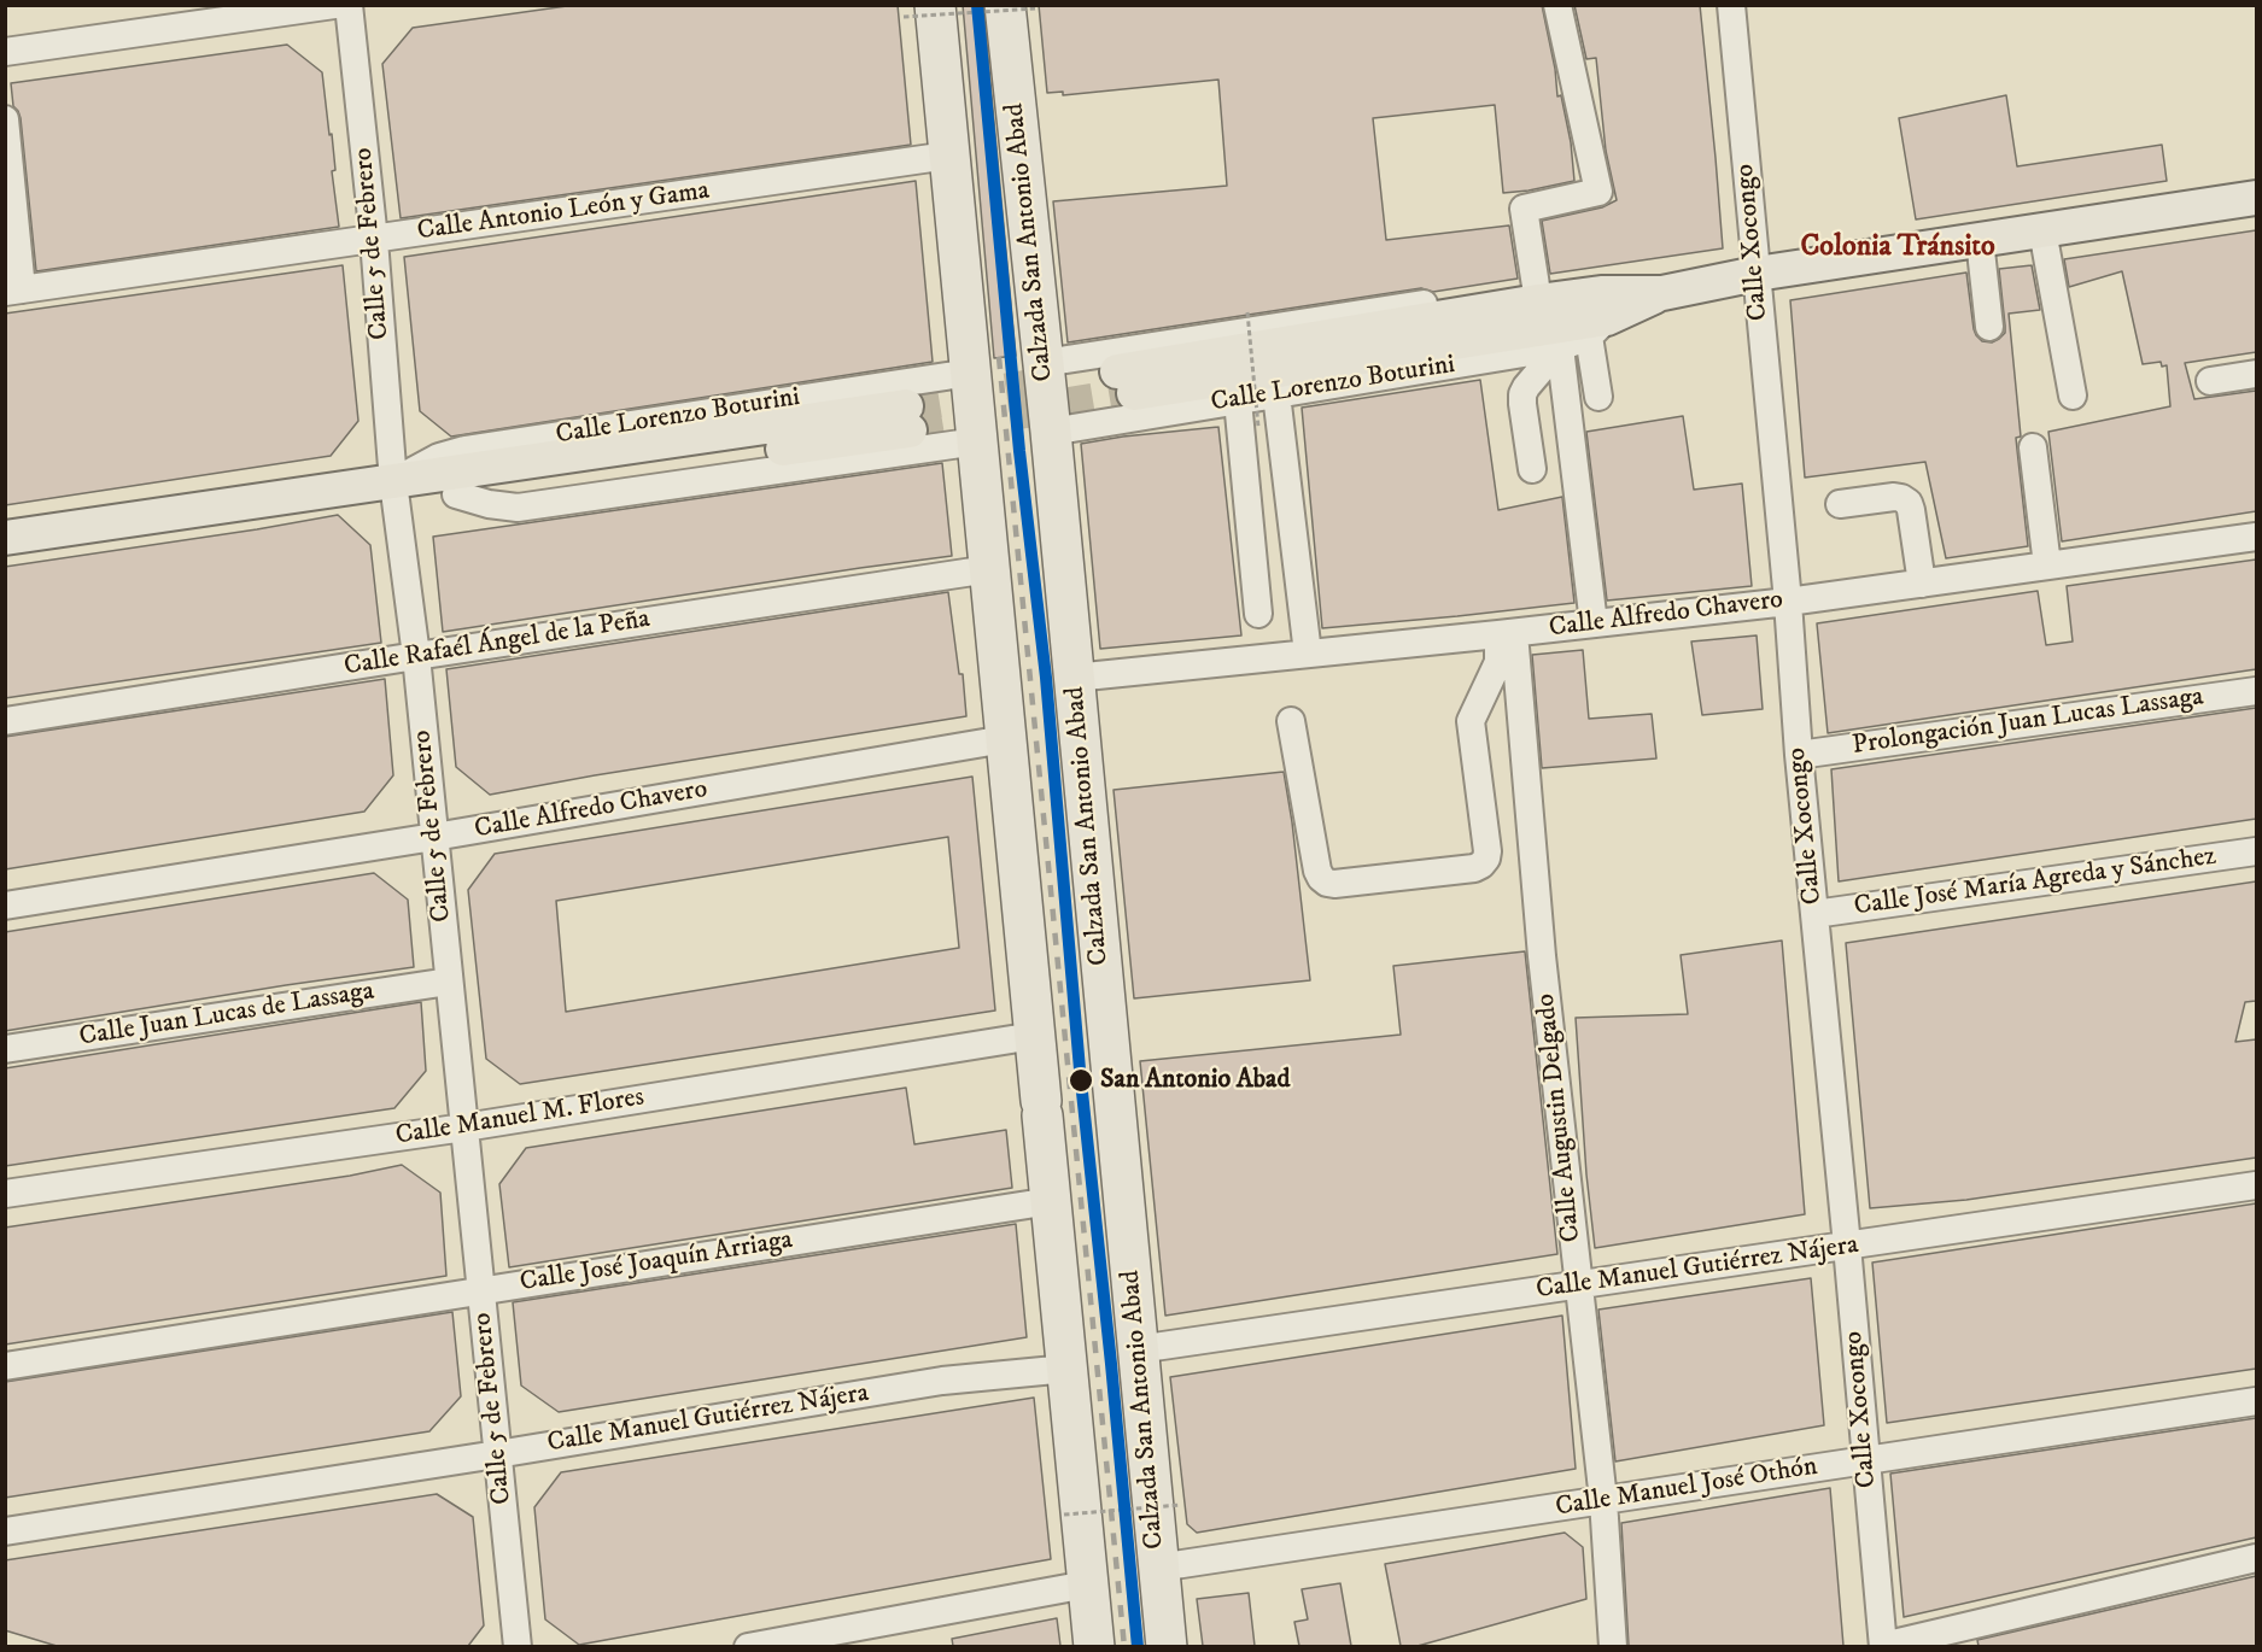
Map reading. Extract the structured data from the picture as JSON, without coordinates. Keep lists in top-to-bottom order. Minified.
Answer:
{"streets":{"highway":["Calzada San Antonio Abad"],"main road":["Calle Lorenzo Boturini"],"street":["Calle Antonio León y Gama","Calle Xocongo","Calle 5 de Febrero","Calle Alfredo Chavero","Calle Rafaél Ángel de la Peña","Prolongación Juan Lucas Lassaga","Calle José María Agreda y Sánchez","Calle Juan Lucas de Lassaga","Calle Manuel M. Flores","Calle Augustin Delgado","Calle José Joaquín Arriaga","Calle Manuel Gutiérrez Nájera","Calle Manuel José Othón"]},"crossings":[["Calle Antonio León y Gama","Calle 5 de Febrero"],["Calzada San Antonio Abad","Calle Lorenzo Boturini"],["Calzada San Antonio Abad","Calle Alfredo Chavero"],["Calzada San Antonio Abad","Calle Manuel Gutiérrez Nájera"],["Calzada San Antonio Abad","Calle Manuel José Othón"],["Calle Xocongo","Calle Lorenzo Boturini"],["Calle Xocongo","Calle Alfredo Chavero"],["Calle Xocongo","Prolongación Juan Lucas Lassaga"],["Calle Xocongo","Calle José María Agreda y Sánchez"],["Calle Xocongo","Calle Manuel Gutiérrez Nájera"],["Calle Xocongo","Calle Manuel José Othón"],["Calle 5 de Febrero","Calle Lorenzo Boturini"],["Calle 5 de Febrero","Calle Alfredo Chavero"],["Calle 5 de Febrero","Calle Rafaél Ángel de la Peña"],["Calle 5 de Febrero","Calle Juan Lucas de Lassaga"],["Calle 5 de Febrero","Calle Manuel M. Flores"],["Calle 5 de Febrero","Calle José Joaquín Arriaga"],["Calle 5 de Febrero","Calle Manuel Gutiérrez Nájera"],["Calle Alfredo Chavero","Calle Augustin Delgado"],["Calle Augustin Delgado","Calle Manuel Gutiérrez Nájera"],["Calle Augustin Delgado","Calle Manuel José Othón"]],"districts":["Colonia Tránsito"],"places":["San Antonio Abad"]}
